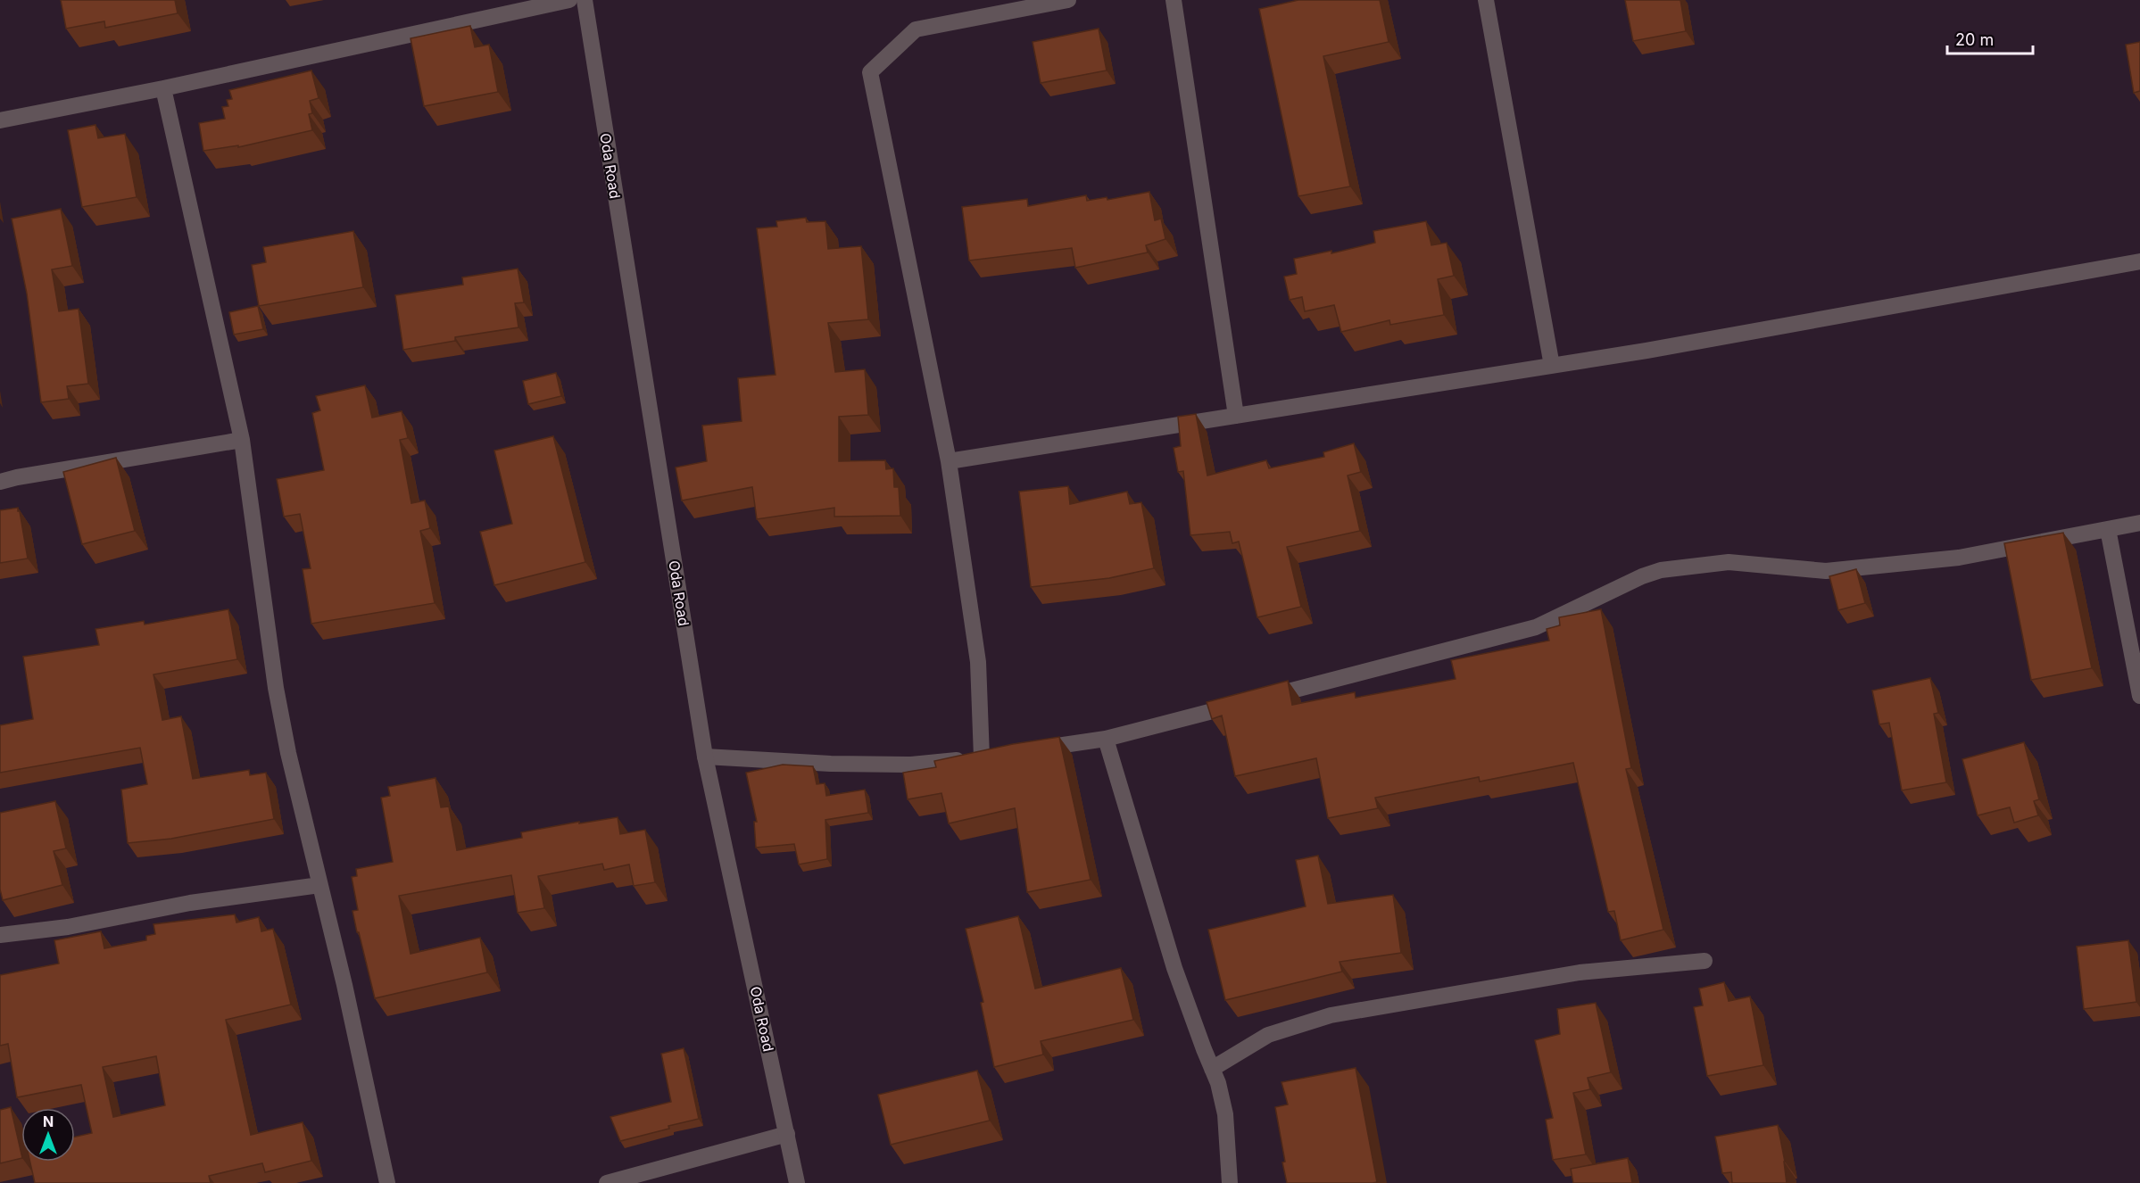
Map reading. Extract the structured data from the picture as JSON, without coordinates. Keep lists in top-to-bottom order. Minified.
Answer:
{"streets":{"street":["Oda Road"]},"scale_bar":"20 m","north":"top"}
